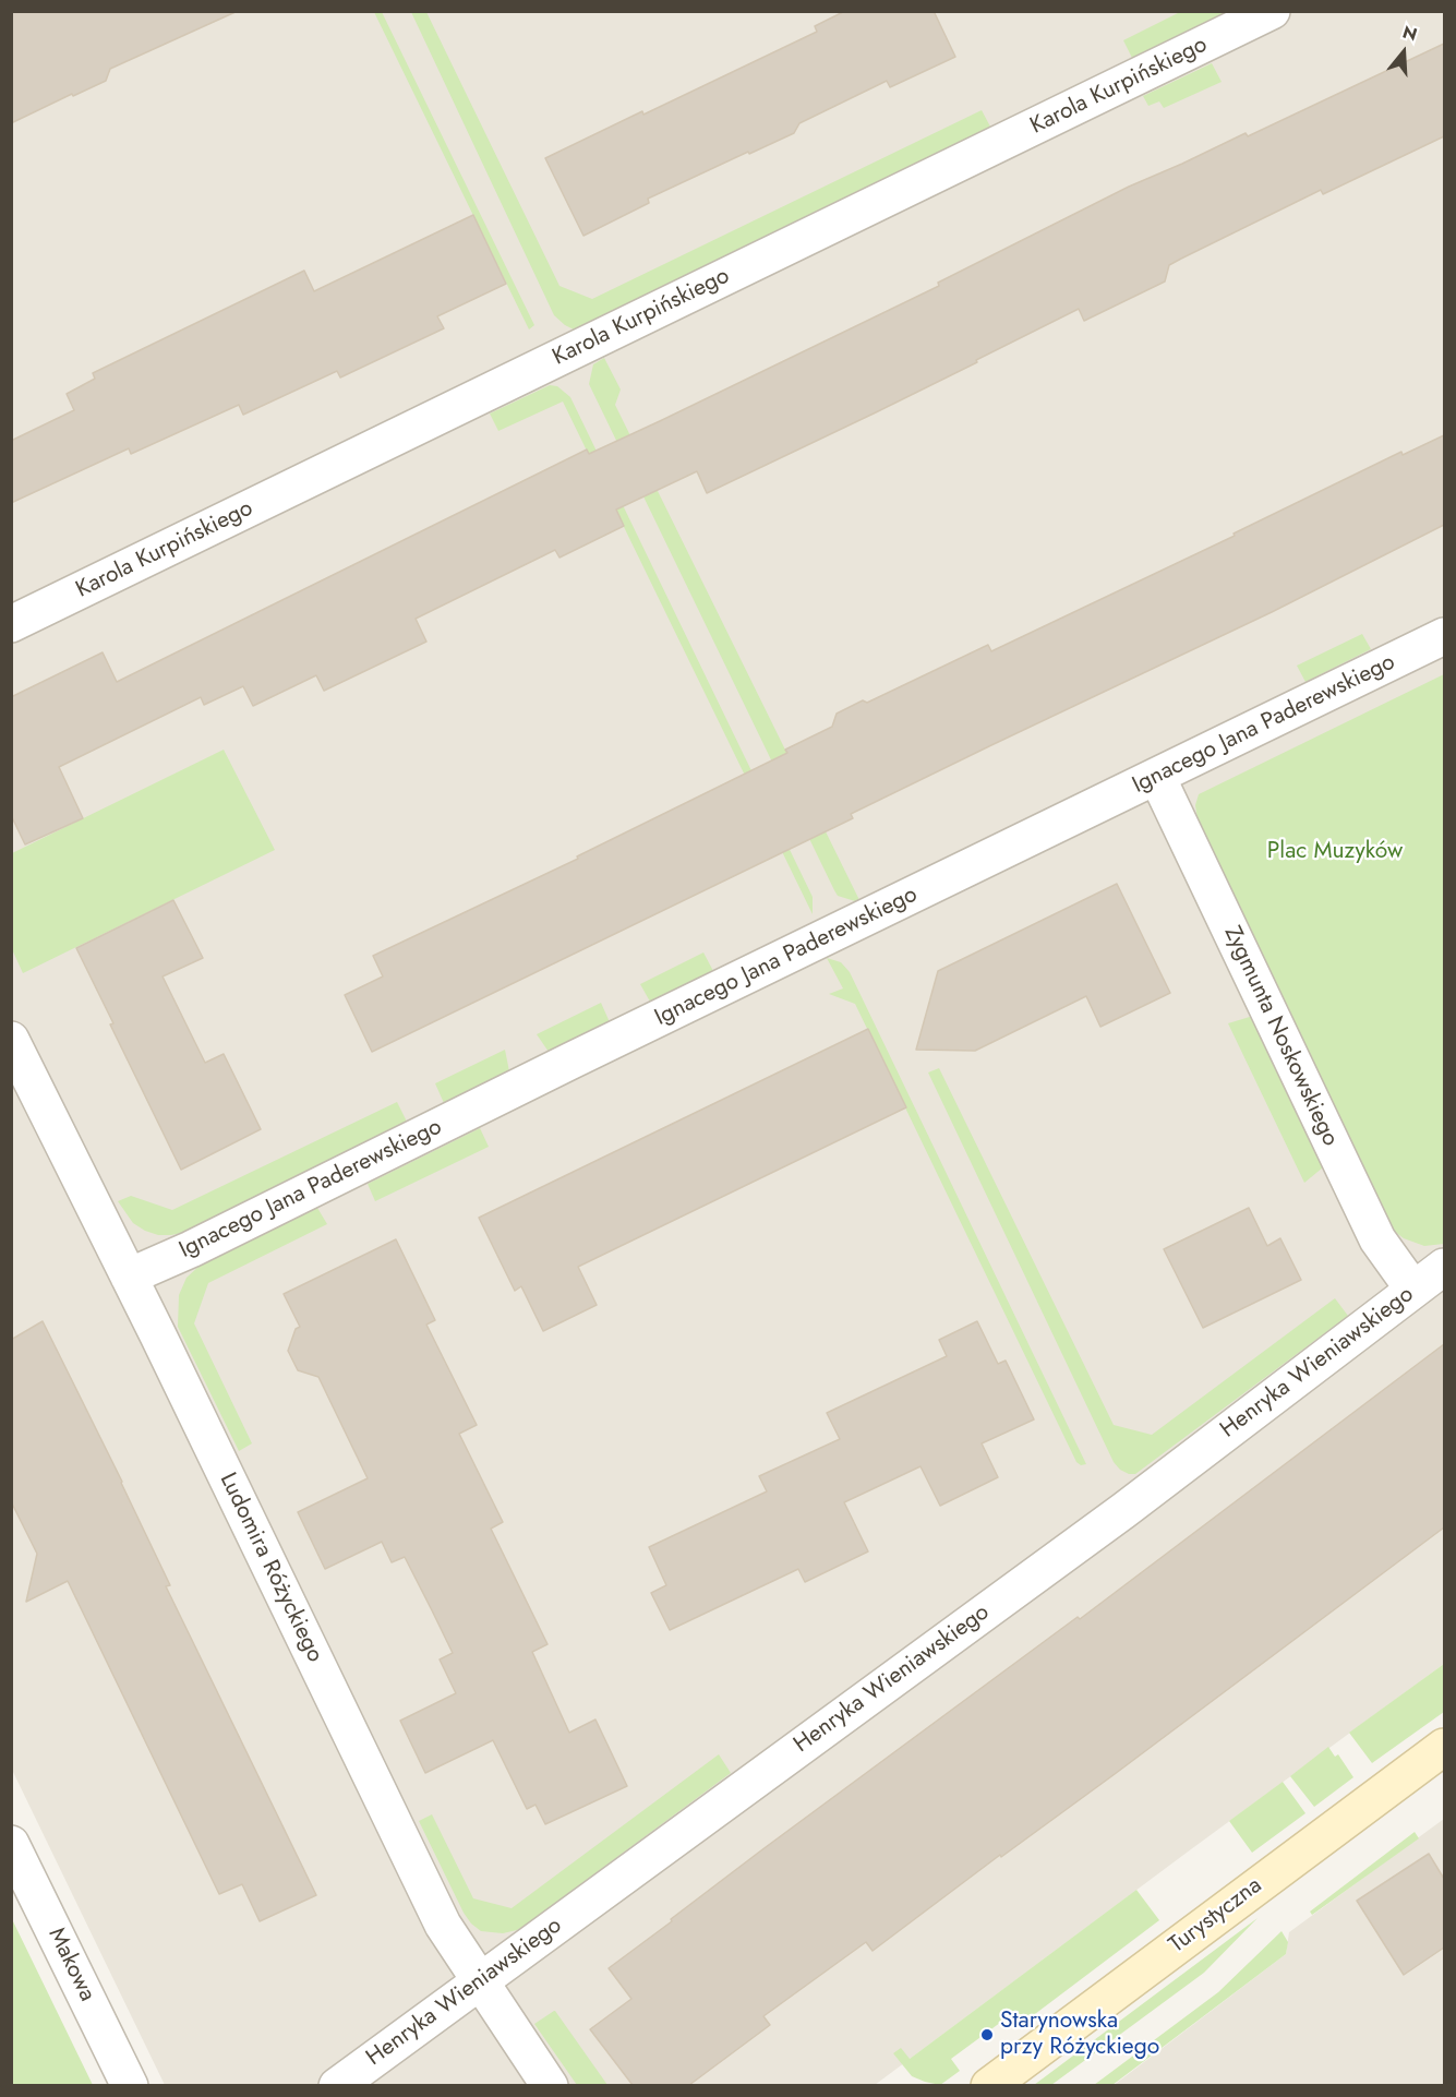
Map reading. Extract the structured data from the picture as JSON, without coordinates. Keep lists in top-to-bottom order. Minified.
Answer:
{"streets":{"street":["Karola Kurpińskiego","Ignacego Jana Paderewskiego","Zygmunta Noskowskiego","Henryka Wieniawskiego","Ludomira Różyckiego","Turystyczna","Makowa"]},"crossings":[["Ignacego Jana Paderewskiego","Zygmunta Noskowskiego"],["Ignacego Jana Paderewskiego","Ludomira Różyckiego"],["Zygmunta Noskowskiego","Henryka Wieniawskiego"],["Henryka Wieniawskiego","Ludomira Różyckiego"]],"parks":["Plac Muzyków"],"places":["Starynowska przy Różyckiego"],"north":"top"}
